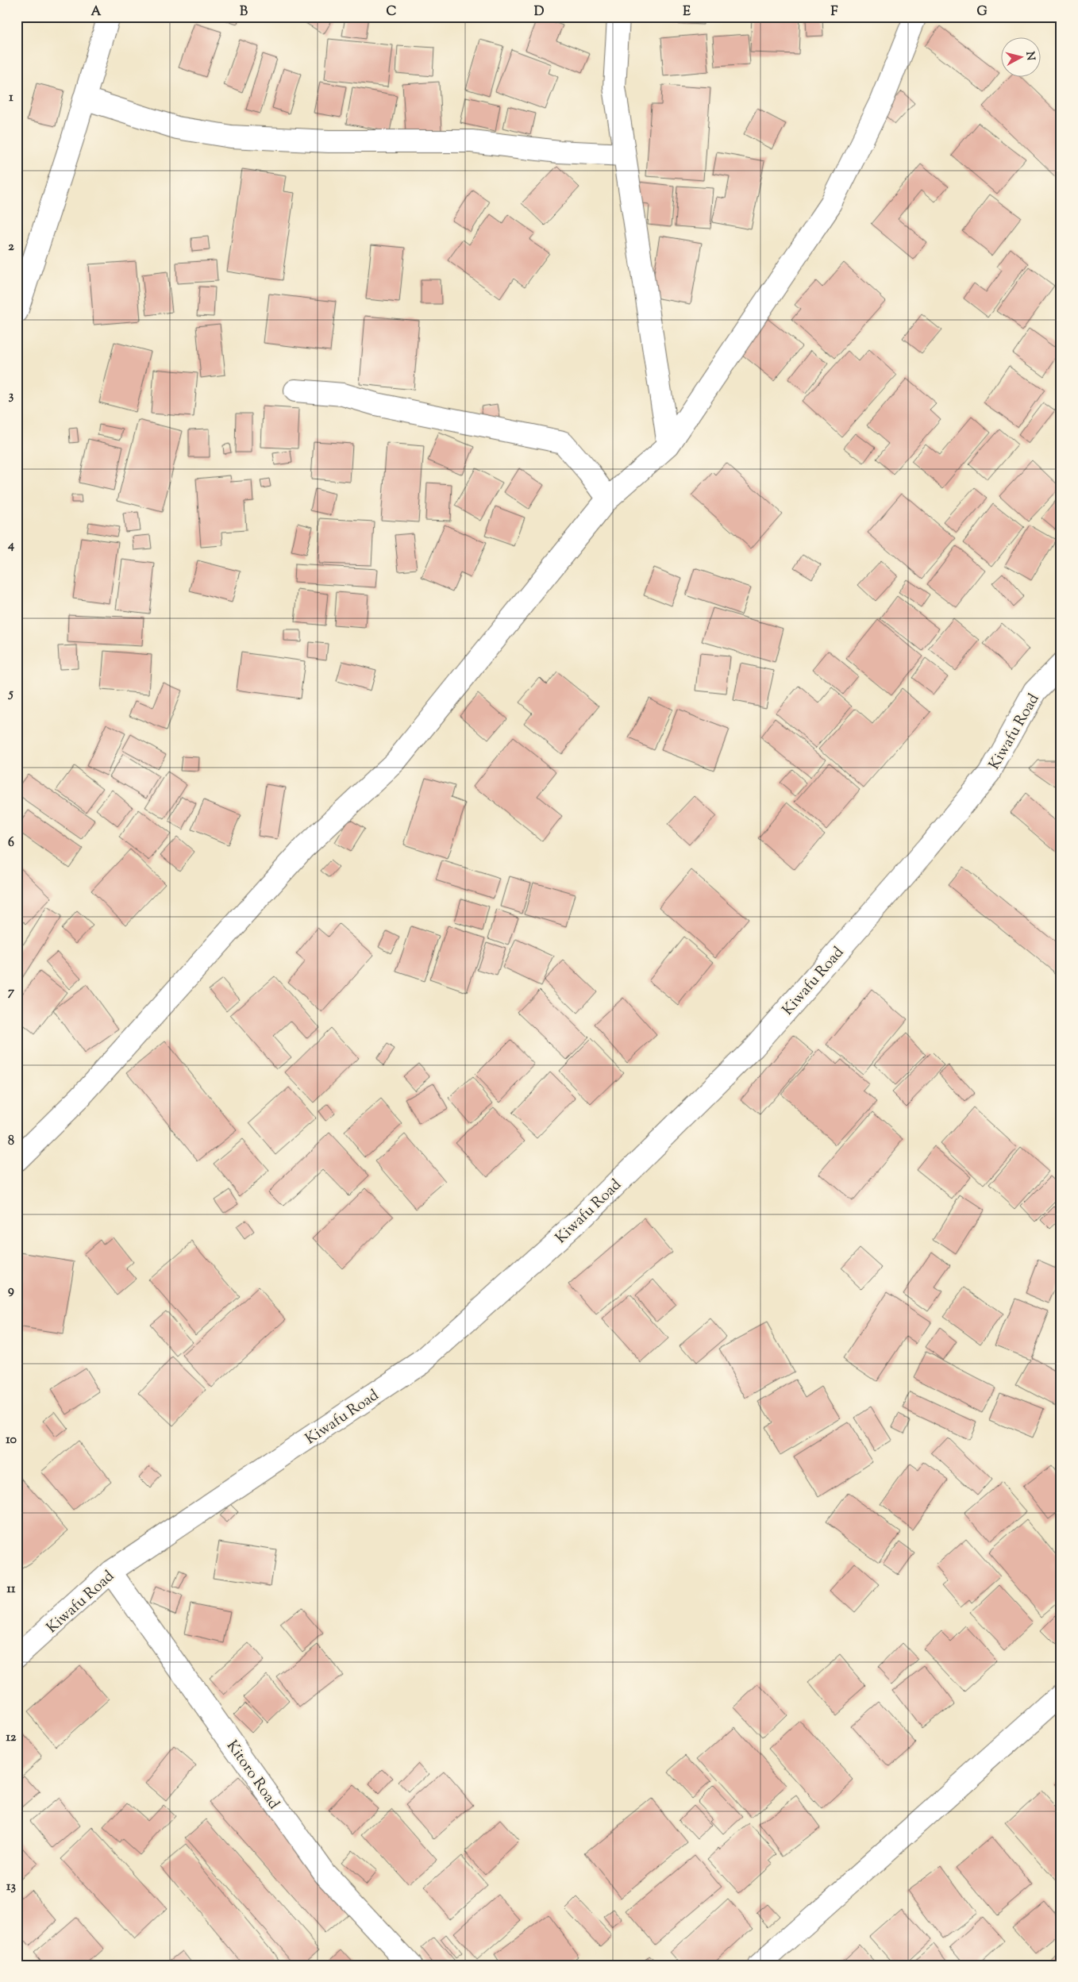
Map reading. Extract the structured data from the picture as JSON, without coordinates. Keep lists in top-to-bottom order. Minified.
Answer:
{"streets":{"street":["Kiwafu Road","Kitoro Road"]},"crossings":[["Kiwafu Road","Kitoro Road"]],"north":"right","grid":{"columns":["A","B","C","D","E","F","G"],"rows":["1","2","3","4","5","6","7","8","9","10","11","12","13"]}}
